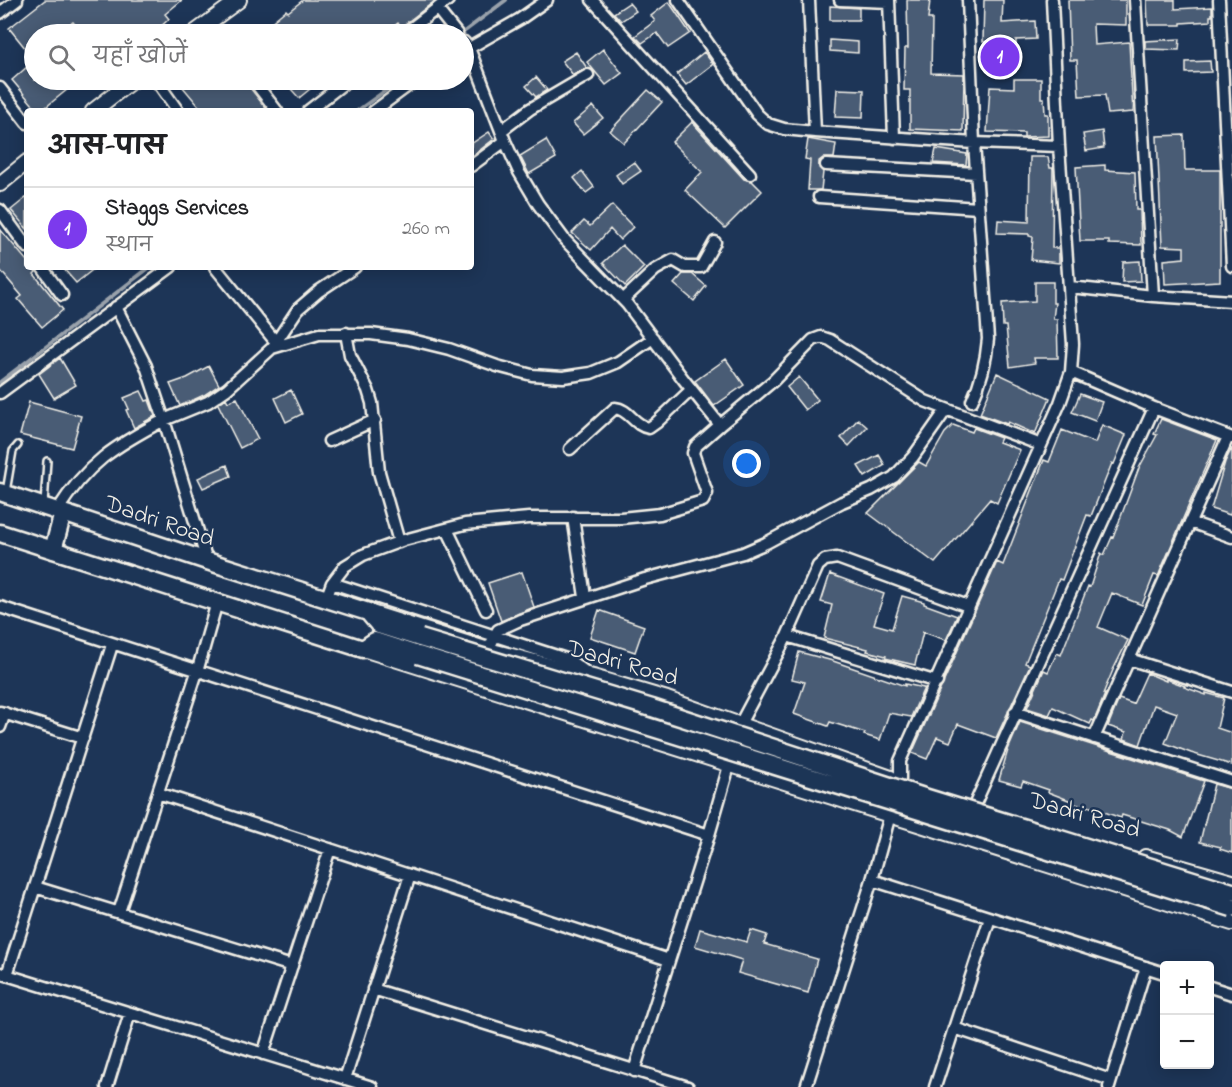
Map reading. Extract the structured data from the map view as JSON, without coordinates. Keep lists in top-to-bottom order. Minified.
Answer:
{"streets":{"main road":["Dadri Road"]},"page":{"search":"यहाँ खोजें","pins":"1","heading":"आस-पास","list":[{"mark":"1","name":"Staggs Services","note":"स्थान","value":"260 m"}],"map_buttons":["+","−"]}}
